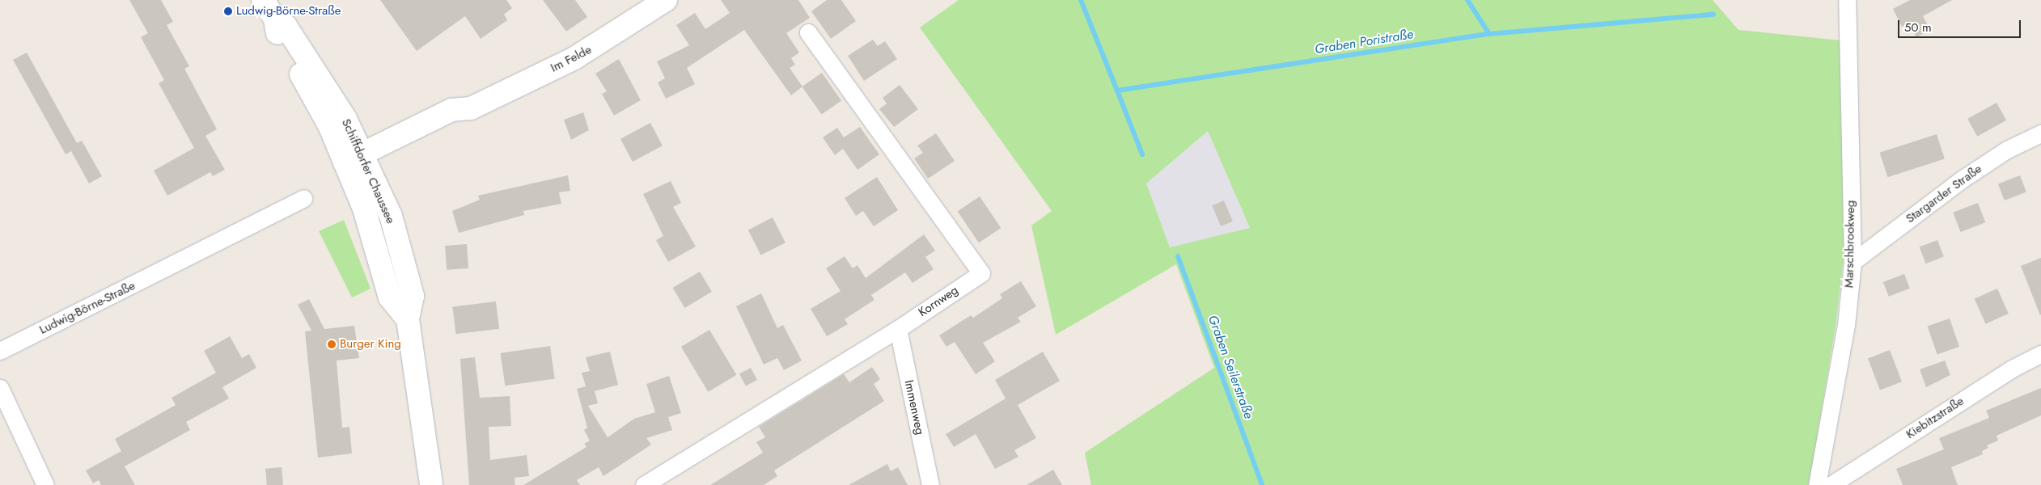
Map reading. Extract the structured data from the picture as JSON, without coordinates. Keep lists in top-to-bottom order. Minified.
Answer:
{"streets":{"main road":["Im Felde","Schiffdorfer Chaussee"],"street":["Stargarder Straße","Marschbrookweg","Kornweg","Ludwig-Börne-Straße","Immenweg","Kiebitzstraße"]},"crossings":[["Im Felde","Schiffdorfer Chaussee"],["Stargarder Straße","Marschbrookweg"],["Kornweg","Immenweg"]],"water":["Graben Poristraße","Graben Seilerstraße"],"places":["Ludwig-Börne-Straße","Burger King"],"scale_bar":"50 m"}
